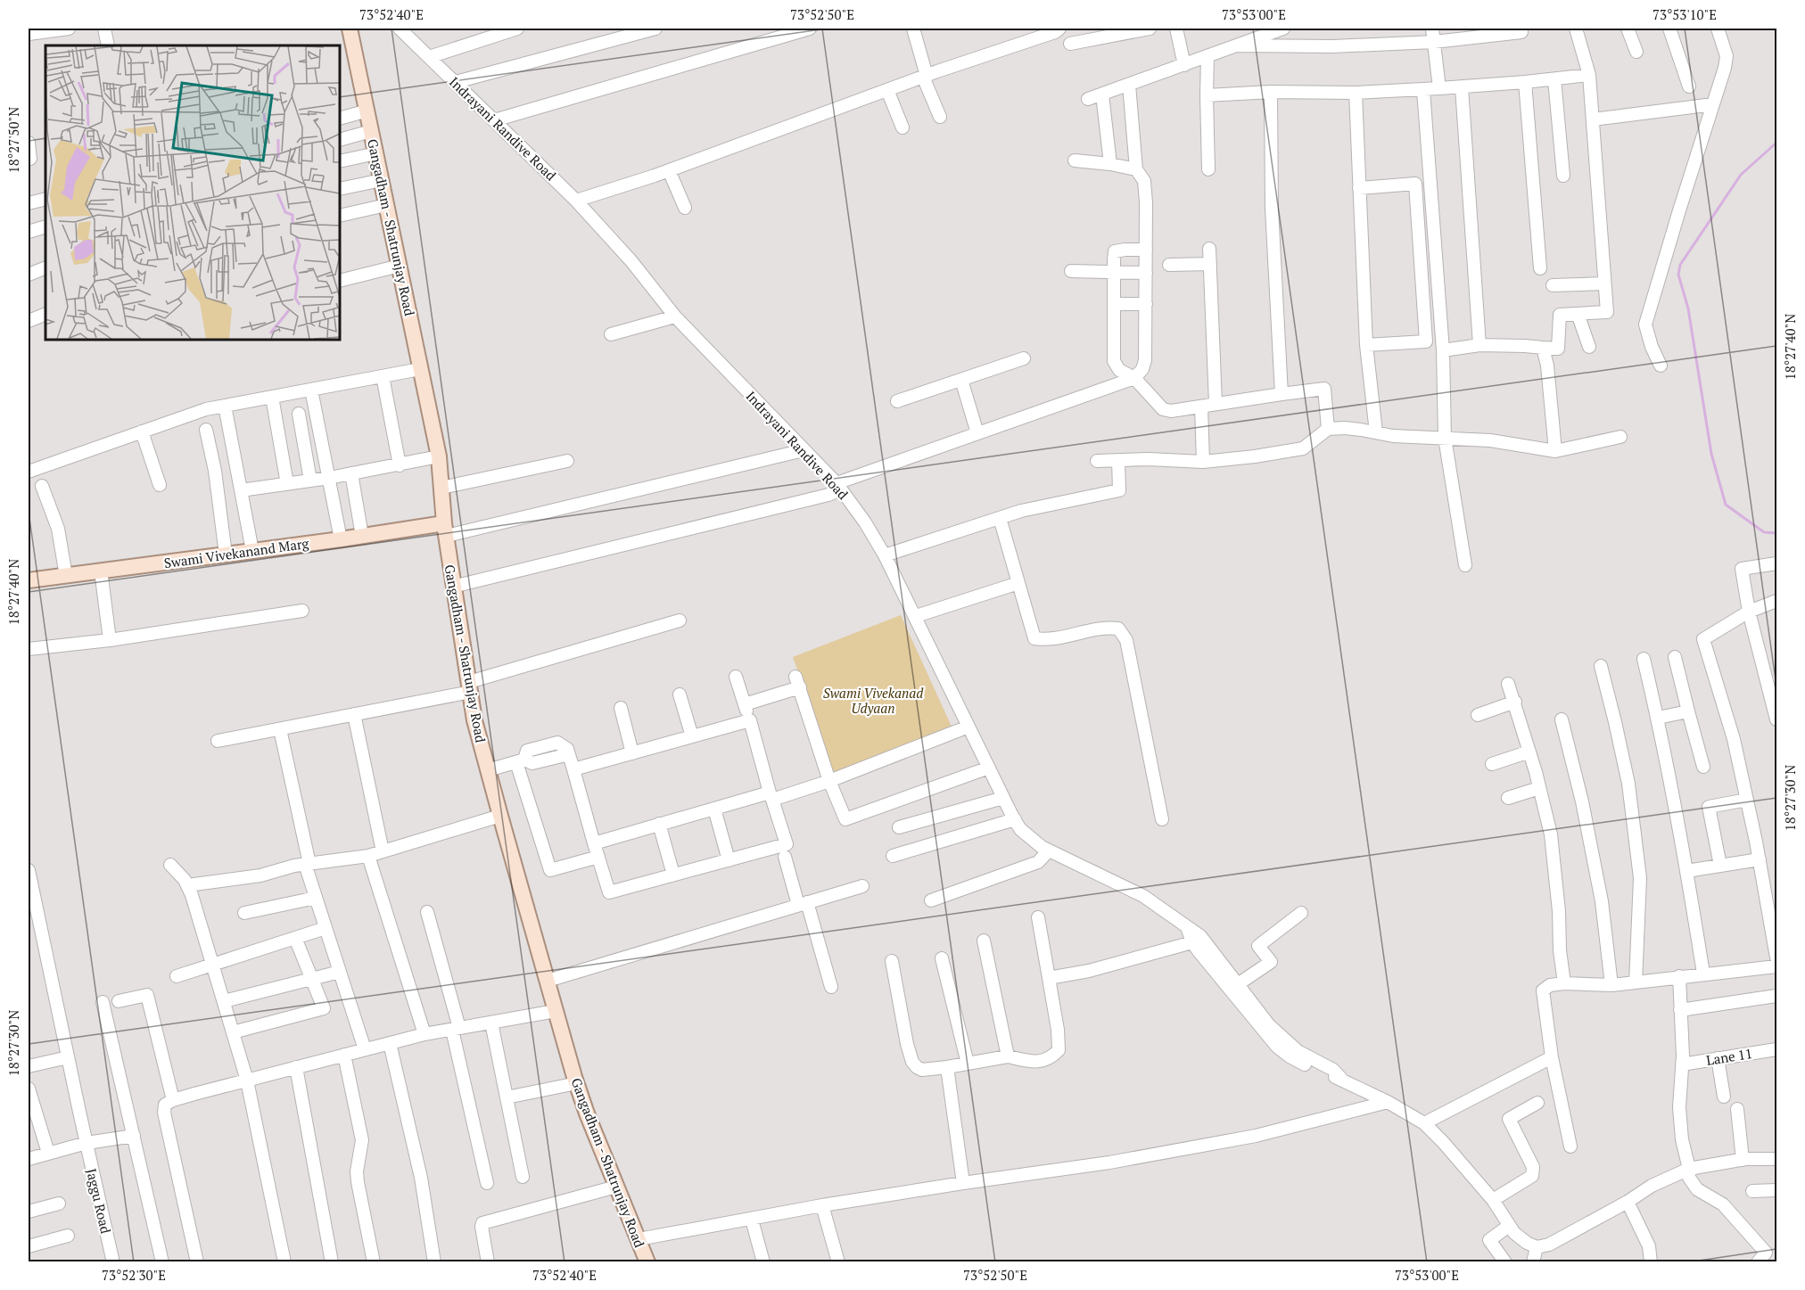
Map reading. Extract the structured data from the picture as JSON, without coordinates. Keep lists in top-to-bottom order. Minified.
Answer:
{"streets":{"main road":["Gangadham - Shatrunjay Road","Swami Vivekanand Marg"],"street":["Indrayani Randive Road","Lane 11","Jaggu Road"]},"crossings":[["Gangadham - Shatrunjay Road","Swami Vivekanand Marg"]],"parks":["Swami Vivekanad Udyaan"],"coordinates":["73°52'40\"E","73°52'50\"E","73°53'00\"E","73°53'10\"E","18°27'50\"N","18°27'40\"N","18°27'30\"N","73°52'30\"E"]}
